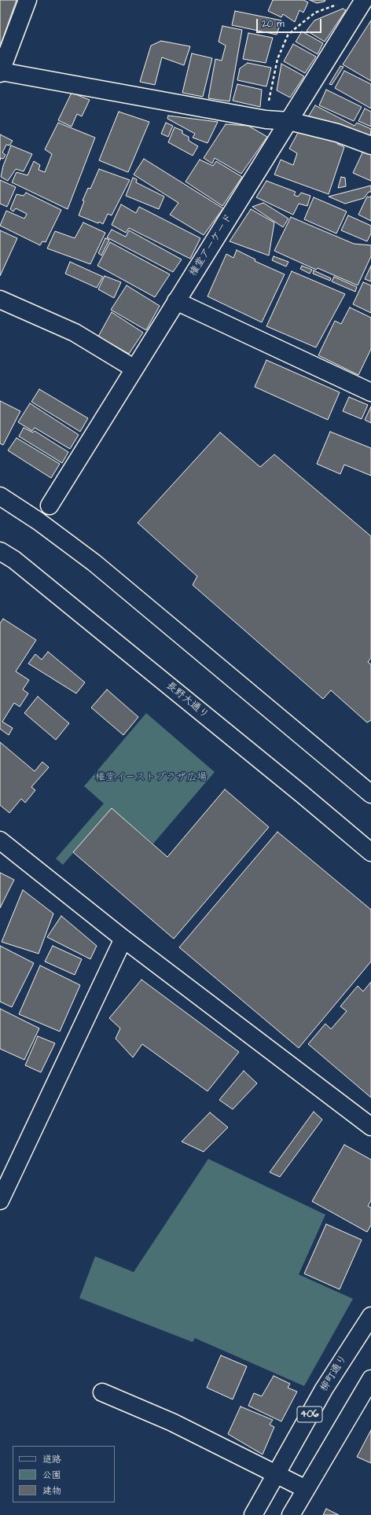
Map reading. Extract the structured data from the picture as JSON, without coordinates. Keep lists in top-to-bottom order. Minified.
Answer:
{"streets":{"main road":["権堂アーケード","長野大通り","柳町通り","406"]},"parks":["権堂イーストプラザ広場"],"legend":["道路","公園","建物"],"scale_bar":"20 m"}
